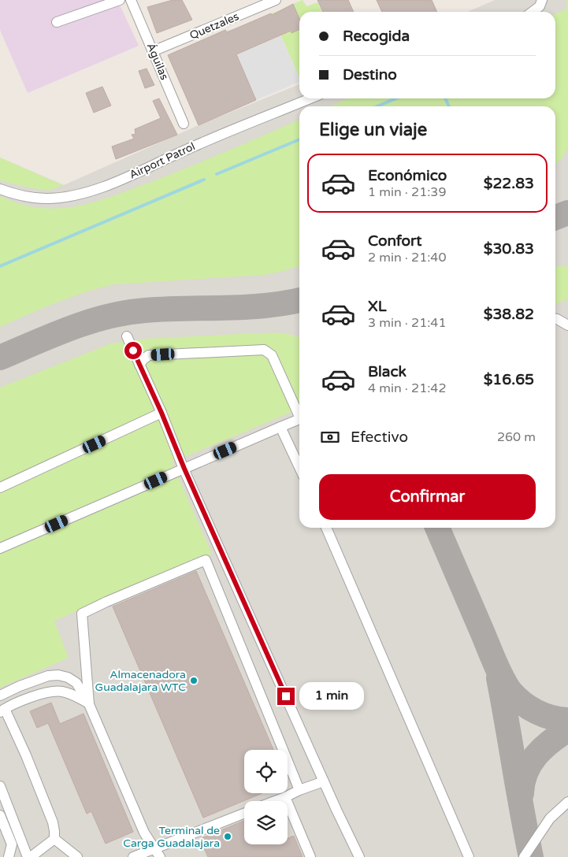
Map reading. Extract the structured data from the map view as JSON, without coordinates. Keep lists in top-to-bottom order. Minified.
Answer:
{"streets":{"street":["Quetzales","Águilas","Airport Patrol"]},"crossings":[["Quetzales","Águilas"]],"places":["Almacenadora Guadalajara WTC","Terminal de Carga Guadalajara"],"page":{"banner":["Recogida","Destino"],"heading":"Elige un viaje","list":[{"name":"Económico","note":"1 min · 21:39","value":"$22.83"},{"name":"Confort","note":"2 min · 21:40","value":"$30.83"},{"name":"XL","note":"3 min · 21:41","value":"$38.82"},{"name":"Black","note":"4 min · 21:42","value":"$16.65"}],"pay":["Efectivo","260 m"],"buttons":"Confirmar","bubble":"1 min"}}
